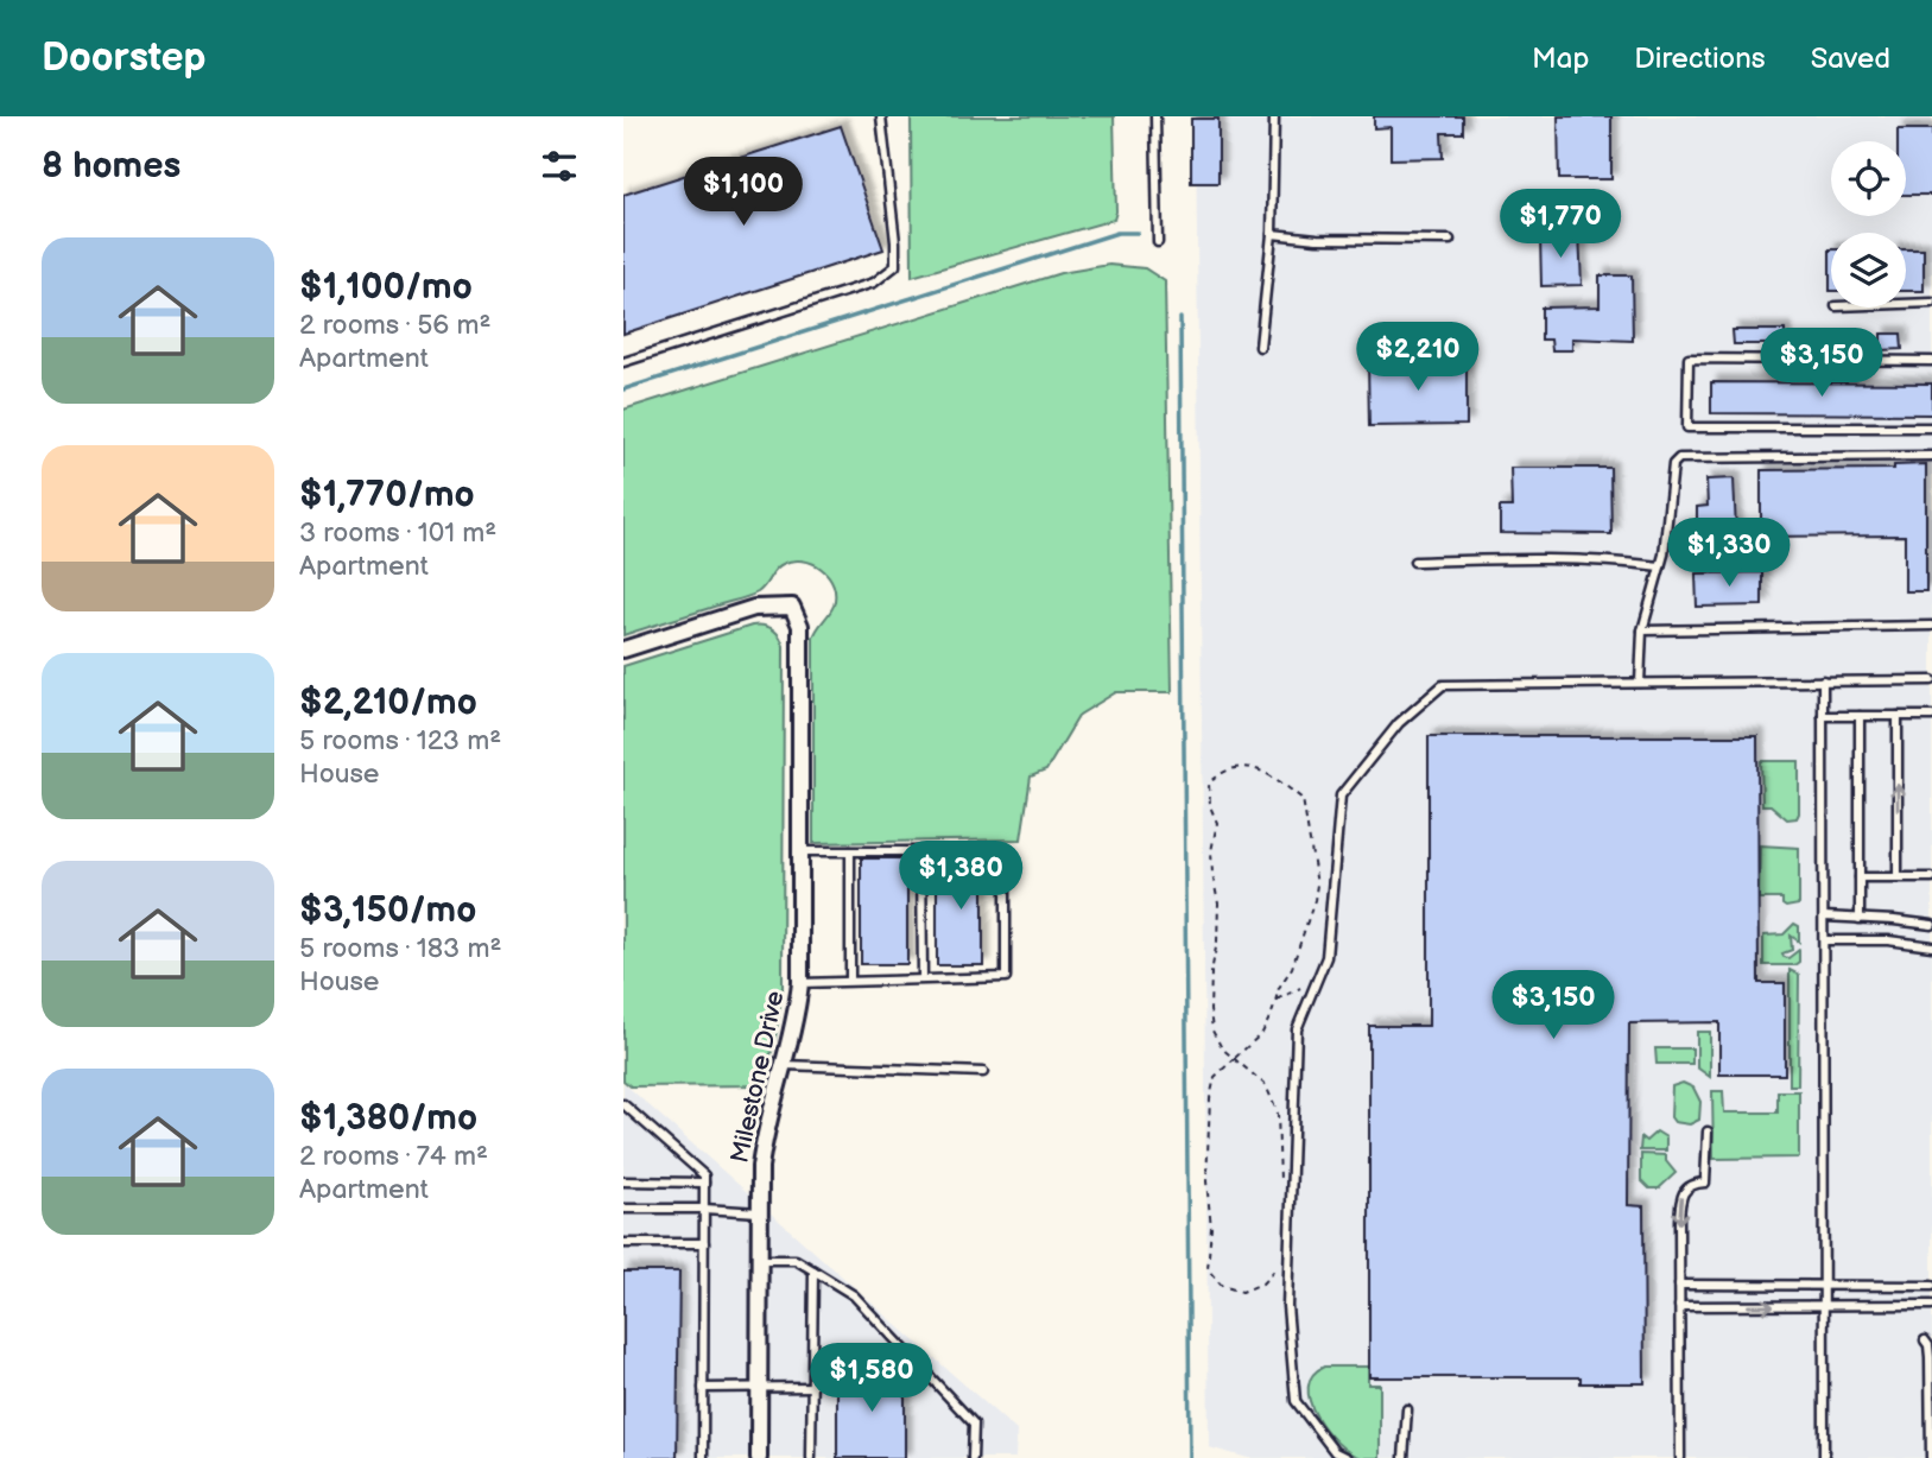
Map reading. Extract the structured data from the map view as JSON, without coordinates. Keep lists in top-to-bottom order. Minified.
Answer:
{"streets":{"street":["Milestone Drive"]},"page":{"header":"Doorstep","nav":["Map","Directions","Saved"],"heading":"8 homes","price":["$1,100","$1,770","$2,210","$3,150","$1,330","$1,380","$3,150","$1,580"],"list":[{"name":"$1,100/mo","note":"2 rooms · 56 m² · Apartment"},{"name":"$1,770/mo","note":"3 rooms · 101 m² · Apartment"},{"name":"$2,210/mo","note":"5 rooms · 123 m² · House"},{"name":"$3,150/mo","note":"5 rooms · 183 m² · House"},{"name":"$1,380/mo","note":"2 rooms · 74 m² · Apartment"}]}}
